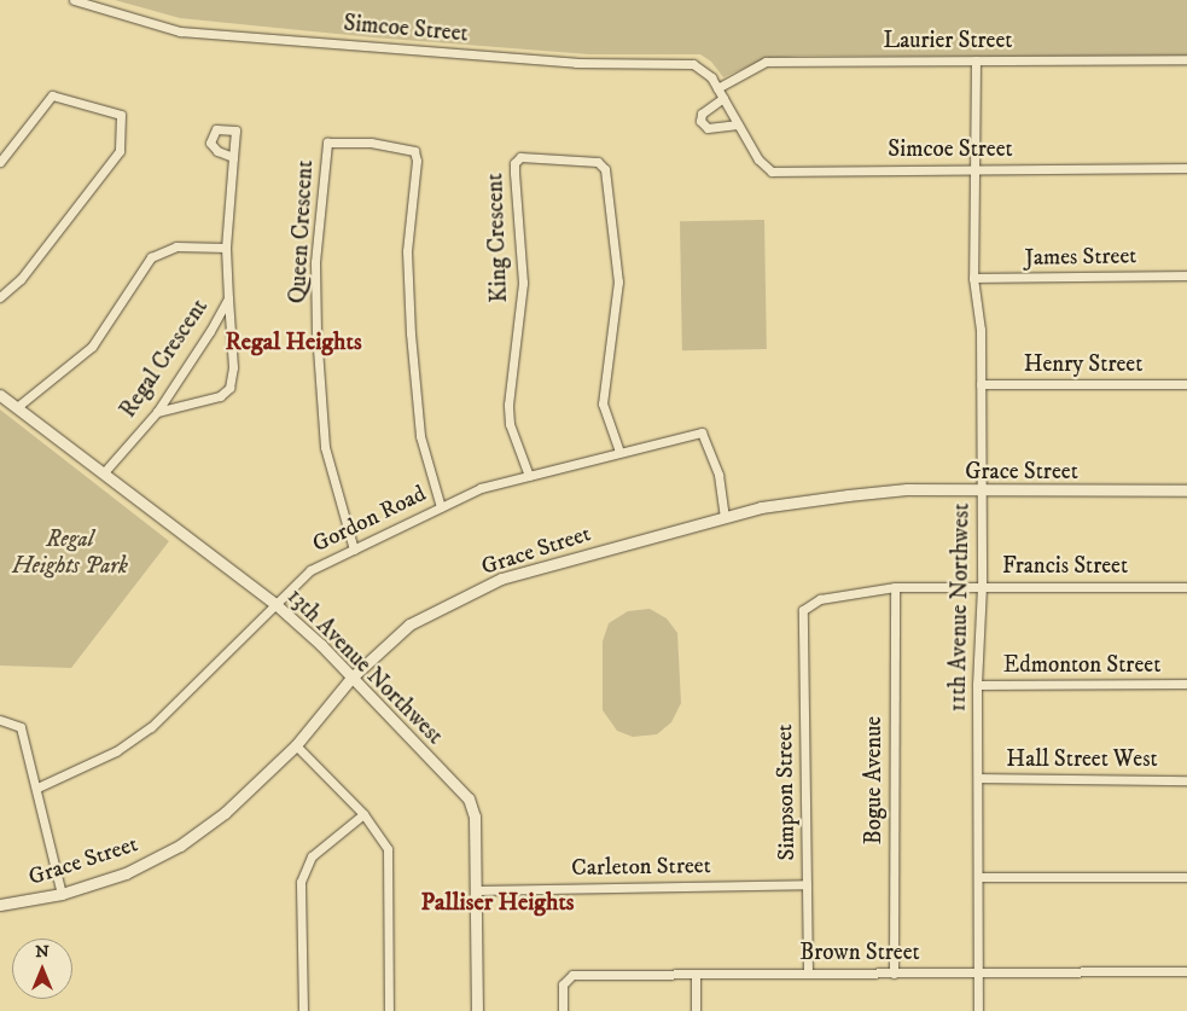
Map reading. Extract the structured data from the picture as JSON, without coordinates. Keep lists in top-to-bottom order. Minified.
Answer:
{"streets":{"street":["Simcoe Street","Laurier Street","Queen Crescent","King Crescent","James Street","Regal Crescent","Henry Street","Grace Street","Gordon Road","Francis Street","11th Avenue Northwest","Edmonton Street","13th Avenue Northwest","Hall Street West","Bogue Avenue","Simpson Street","Carleton Street","Brown Street"]},"crossings":[["Simcoe Street","Laurier Street"],["Simcoe Street","11th Avenue Northwest"],["Laurier Street","11th Avenue Northwest"],["Queen Crescent","Gordon Road"],["King Crescent","Gordon Road"],["James Street","11th Avenue Northwest"],["Regal Crescent","13th Avenue Northwest"],["Henry Street","11th Avenue Northwest"],["Grace Street","Gordon Road"],["Grace Street","11th Avenue Northwest"],["Grace Street","13th Avenue Northwest"],["Gordon Road","13th Avenue Northwest"],["Francis Street","11th Avenue Northwest"],["Francis Street","Bogue Avenue"],["Francis Street","Simpson Street"],["11th Avenue Northwest","Edmonton Street"],["11th Avenue Northwest","Hall Street West"],["11th Avenue Northwest","Brown Street"],["13th Avenue Northwest","Carleton Street"],["Bogue Avenue","Brown Street"],["Simpson Street","Carleton Street"],["Simpson Street","Brown Street"]],"districts":["Regal Heights","Palliser Heights"],"parks":["Regal Heights Park"],"north":"top"}
